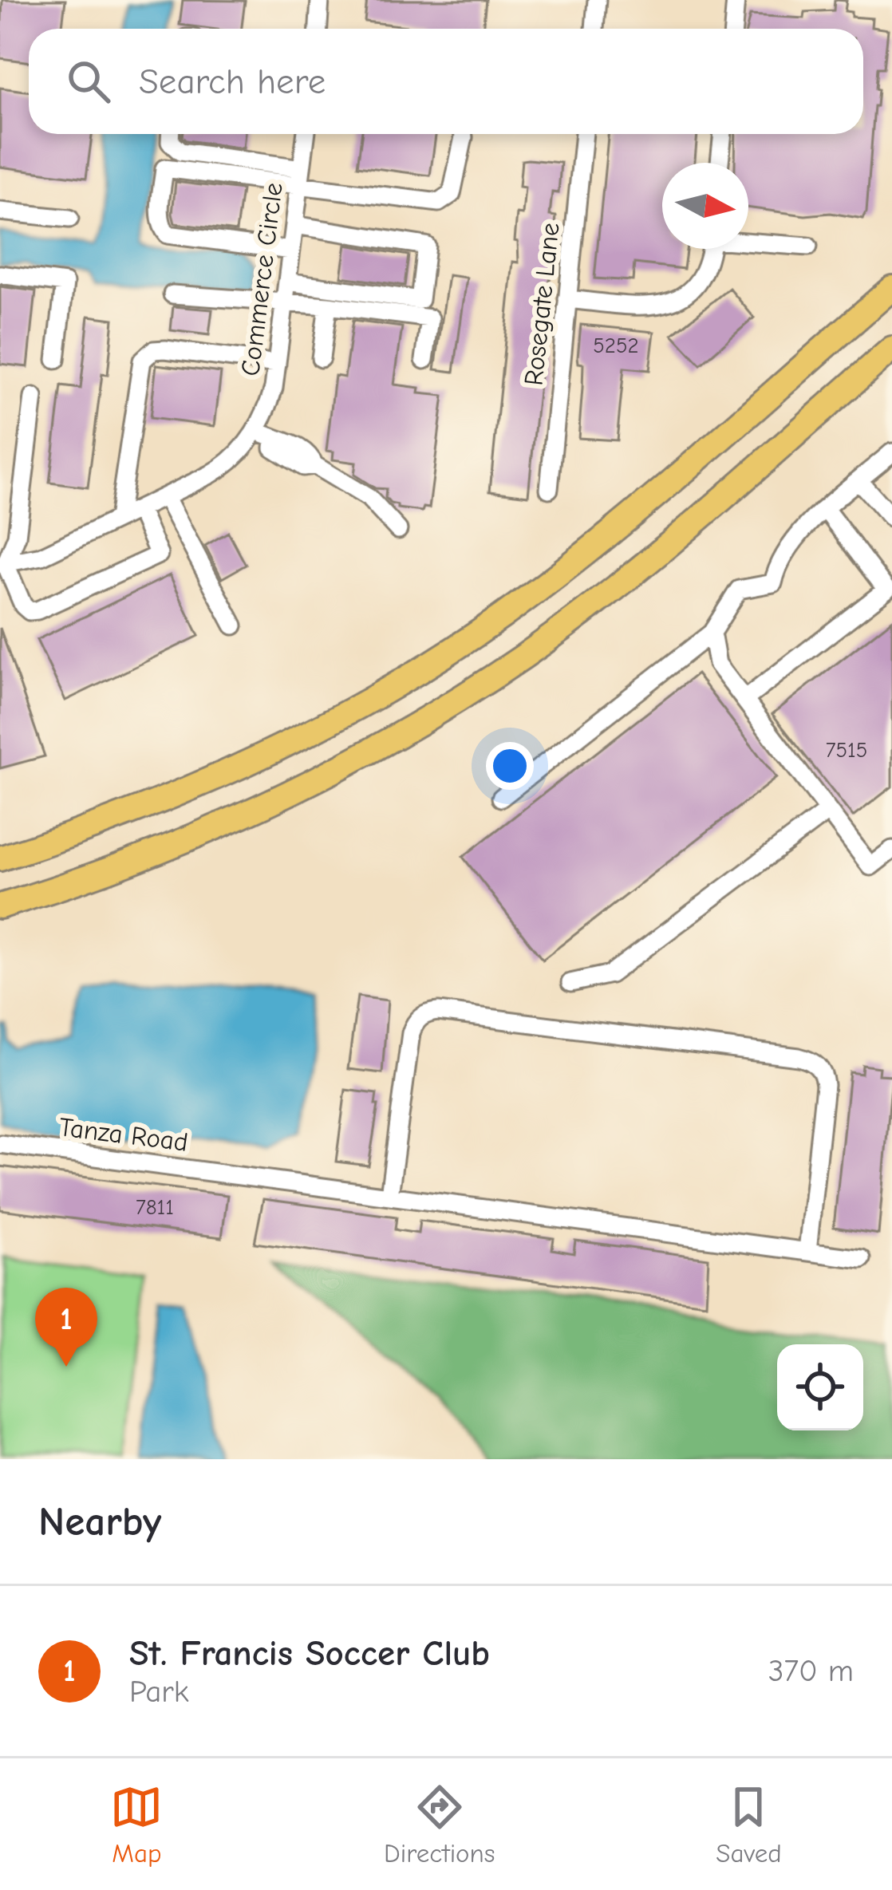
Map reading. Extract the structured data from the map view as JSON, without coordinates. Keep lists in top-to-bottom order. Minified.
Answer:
{"streets":{"street":["Commerce Circle","Rosegate Lane","Tanza Road"]},"house_numbers":["5252","7515","7811"],"north":"right","page":{"search":"Search here","pins":"1","heading":"Nearby","list":[{"mark":"1","name":"St. Francis Soccer Club","note":"Park","value":"370 m"}],"nav":["Map","Directions","Saved"]}}
